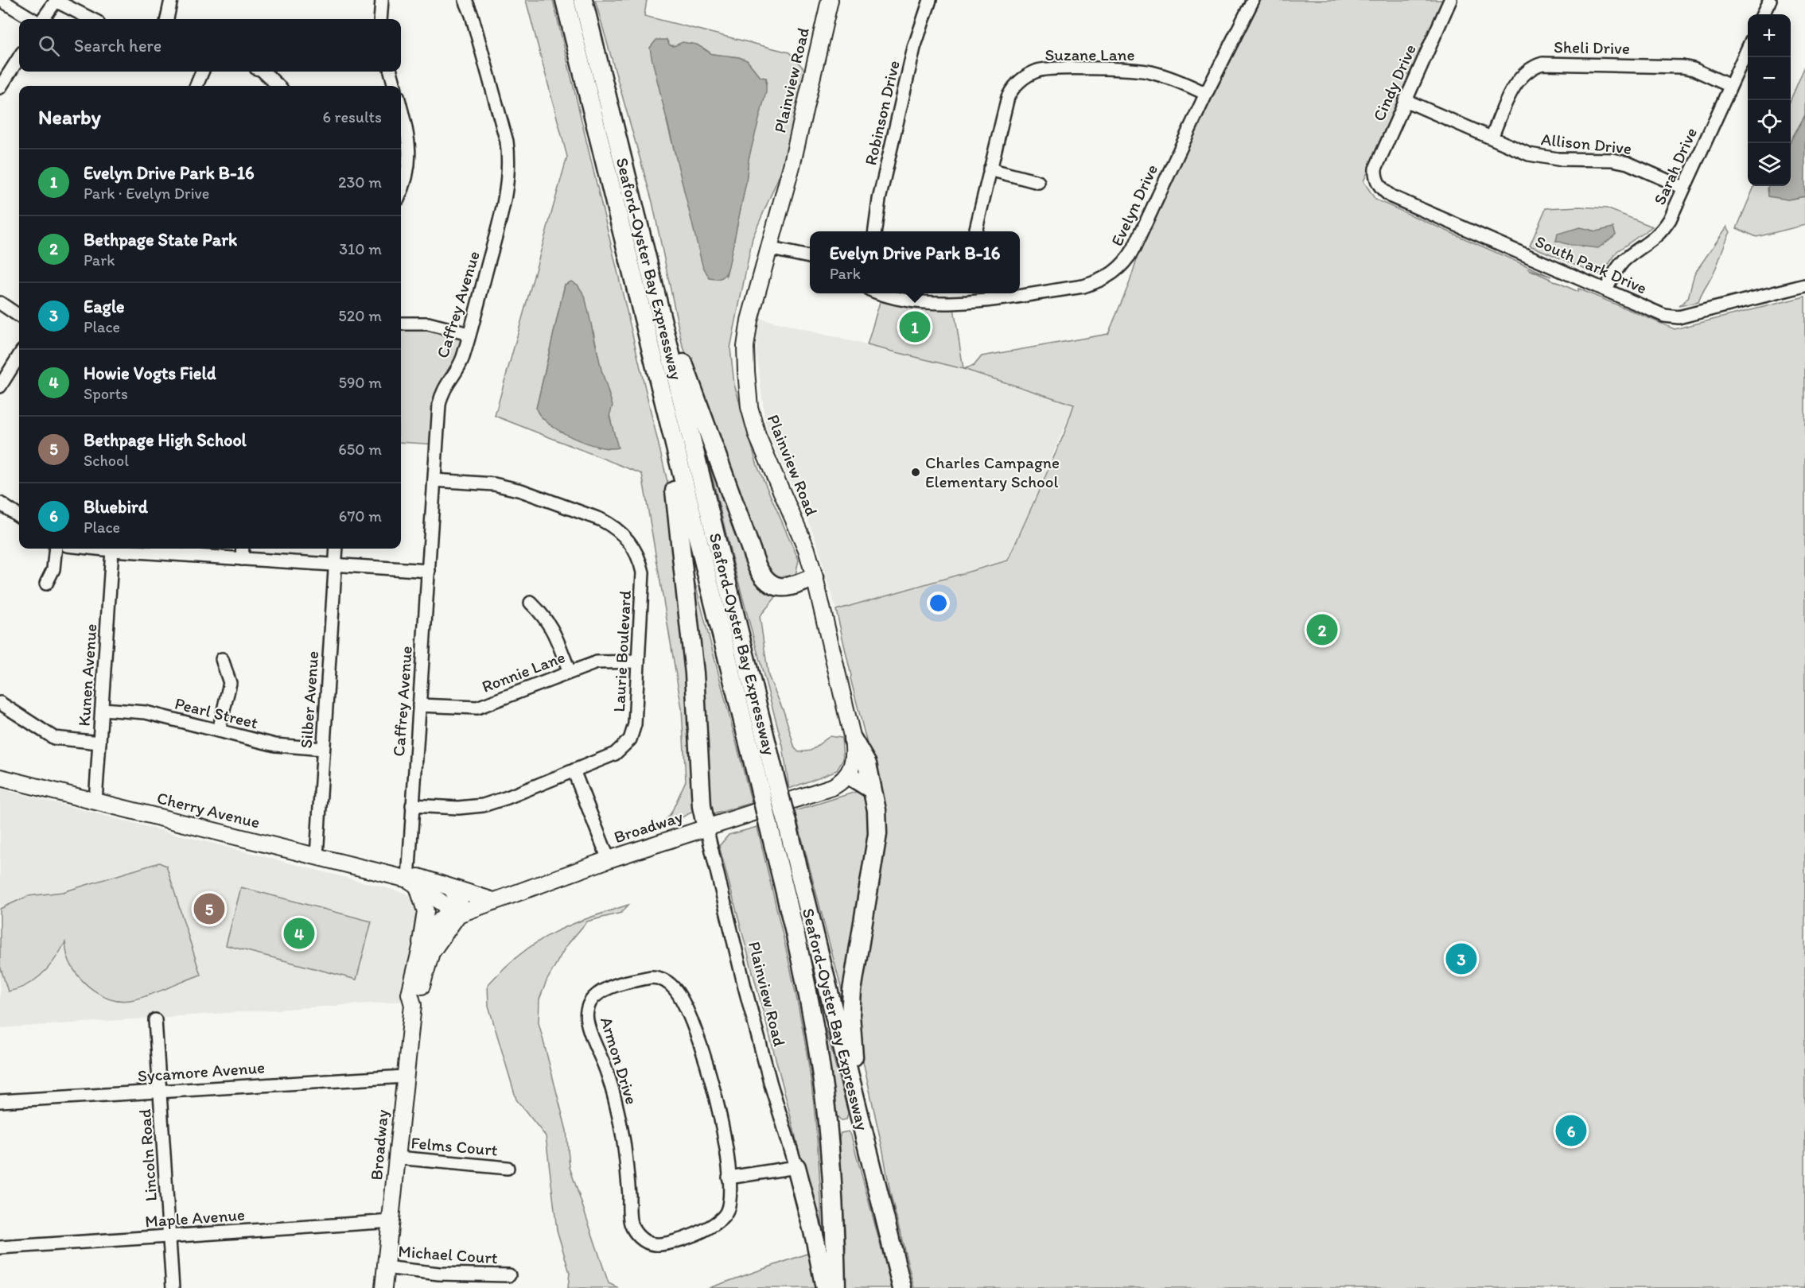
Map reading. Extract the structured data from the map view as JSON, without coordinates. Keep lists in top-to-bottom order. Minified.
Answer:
{"streets":{"highway":["Seaford-Oyster Bay Expressway"],"main road":["Plainview Road","Cherry Avenue","Broadway"],"street":["Sheli Drive","Suzane Lane","Cindy Drive","Robinson Drive","Allison Drive","Sarah Drive","Evelyn Drive","South Park Drive","Caffrey Avenue","Laurie Boulevard","Ronnie Lane","Kunen Avenue","Silber Avenue","Pearl Street","Armon Drive","Sycamore Avenue","Felms Court","Lincoln Road","Maple Avenue","Michael Court"]},"crossings":[["Sheli Drive","Allison Drive"],["Sheli Drive","Sarah Drive"],["Suzane Lane","Evelyn Drive"],["Plainview Road","Broadway"],["Cindy Drive","Allison Drive"],["Cindy Drive","South Park Drive"],["Allison Drive","Sarah Drive"],["Sarah Drive","South Park Drive"],["Caffrey Avenue","Laurie Boulevard"],["Caffrey Avenue","Ronnie Lane"],["Caffrey Avenue","Cherry Avenue"],["Laurie Boulevard","Ronnie Lane"],["Kunen Avenue","Pearl Street"],["Kunen Avenue","Cherry Avenue"],["Silber Avenue","Pearl Street"],["Silber Avenue","Cherry Avenue"],["Cherry Avenue","Broadway"],["Broadway","Sycamore Avenue"],["Broadway","Felms Court"],["Broadway","Maple Avenue"],["Broadway","Michael Court"],["Sycamore Avenue","Lincoln Road"],["Lincoln Road","Maple Avenue"]],"places":["Charles Campagne Elementary School"],"page":{"map_buttons":["+","−"],"search":"Search here","heading":["Nearby","6 results"],"list":[{"mark":"1","name":"Evelyn Drive Park B-16","note":"Park · Evelyn Drive","value":"230 m"},{"mark":"2","name":"Bethpage State Park","note":"Park","value":"310 m"},{"mark":"3","name":"Eagle","note":"Place","value":"520 m"},{"mark":"4","name":"Howie Vogts Field","note":"Sports","value":"590 m"},{"mark":"5","name":"Bethpage High School","note":"School","value":"650 m"},{"mark":"6","name":"Bluebird","note":"Place","value":"670 m"}],"popup":["Evelyn Drive Park B-16","Park"],"pins":["1","2","5","4","3","6"]}}
